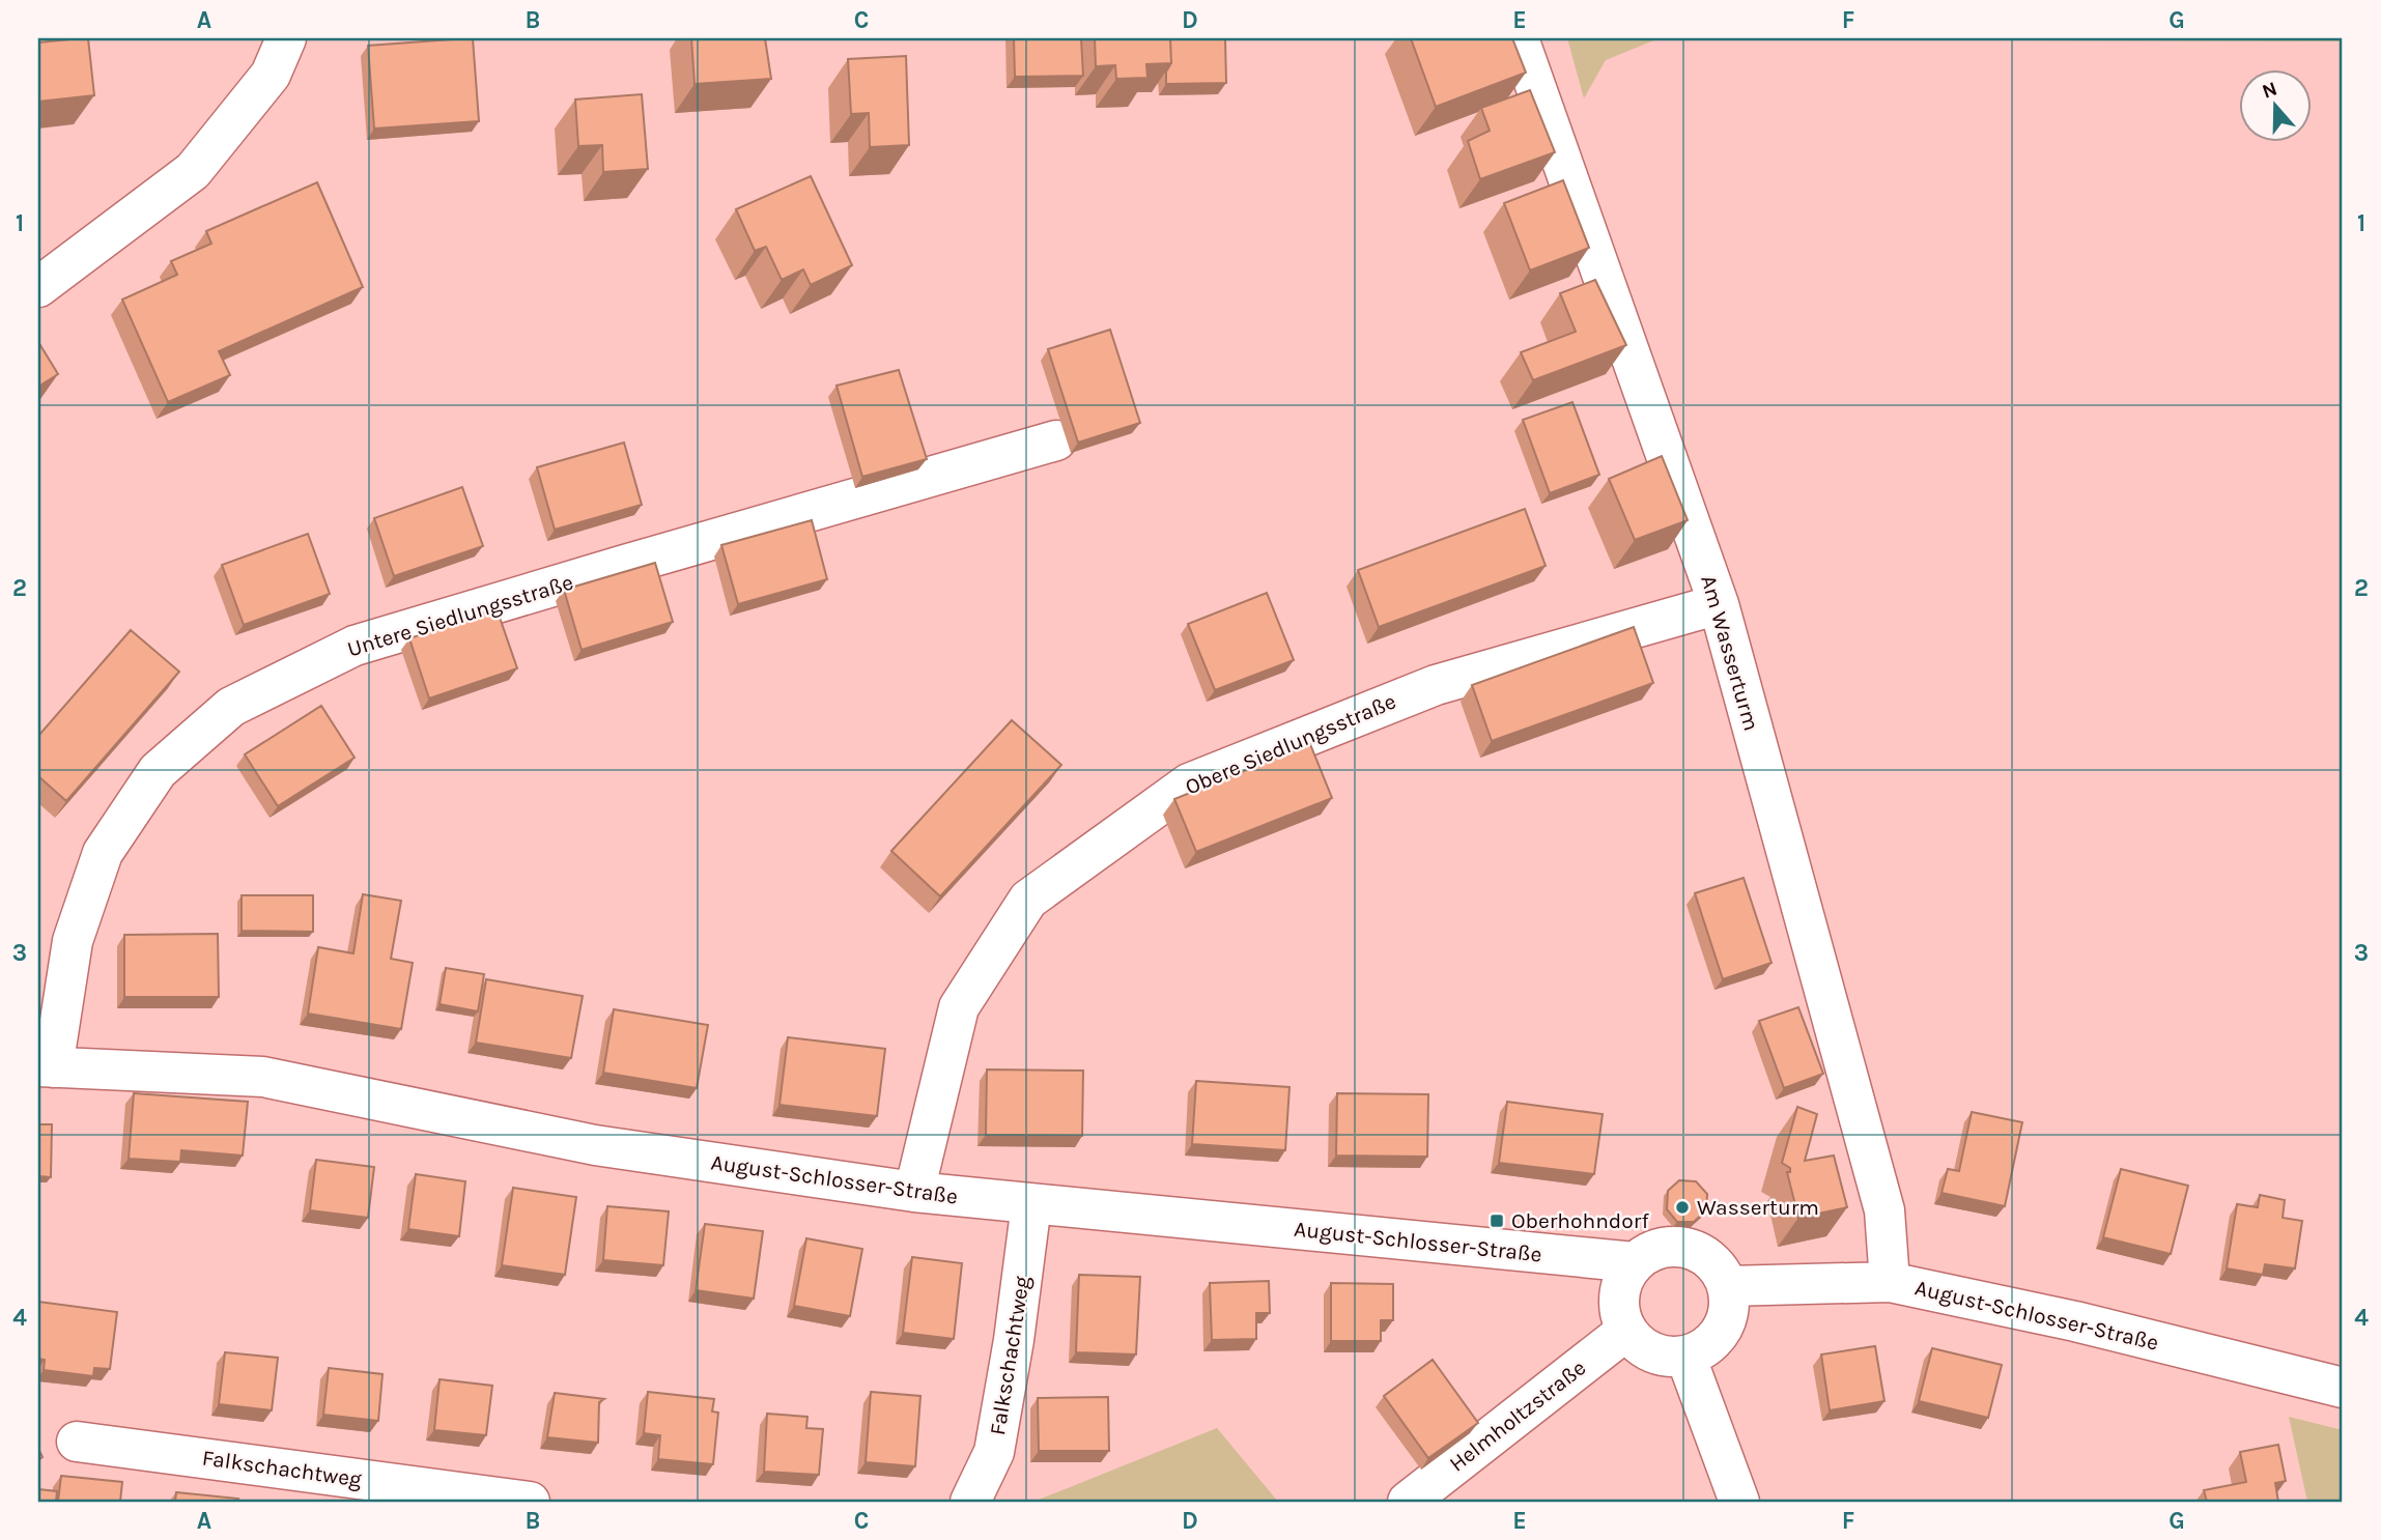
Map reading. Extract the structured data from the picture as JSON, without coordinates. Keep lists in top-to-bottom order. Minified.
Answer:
{"streets":{"street":["Untere Siedlungsstraße","Am Wasserturm","Obere Siedlungsstraße","August-Schlosser-Straße","Falkschachtweg","Helmholtzstraße"]},"crossings":[["Untere Siedlungsstraße","August-Schlosser-Straße"],["Am Wasserturm","Obere Siedlungsstraße"],["Am Wasserturm","August-Schlosser-Straße"],["Obere Siedlungsstraße","August-Schlosser-Straße"],["August-Schlosser-Straße","Falkschachtweg"],["August-Schlosser-Straße","Helmholtzstraße"]],"places":{"other":["Wasserturm"],"transit":["Oberhohndorf"]},"north":"top","grid":{"columns":["A","B","C","D","E","F","G"],"rows":["1","2","3","4"]}}
